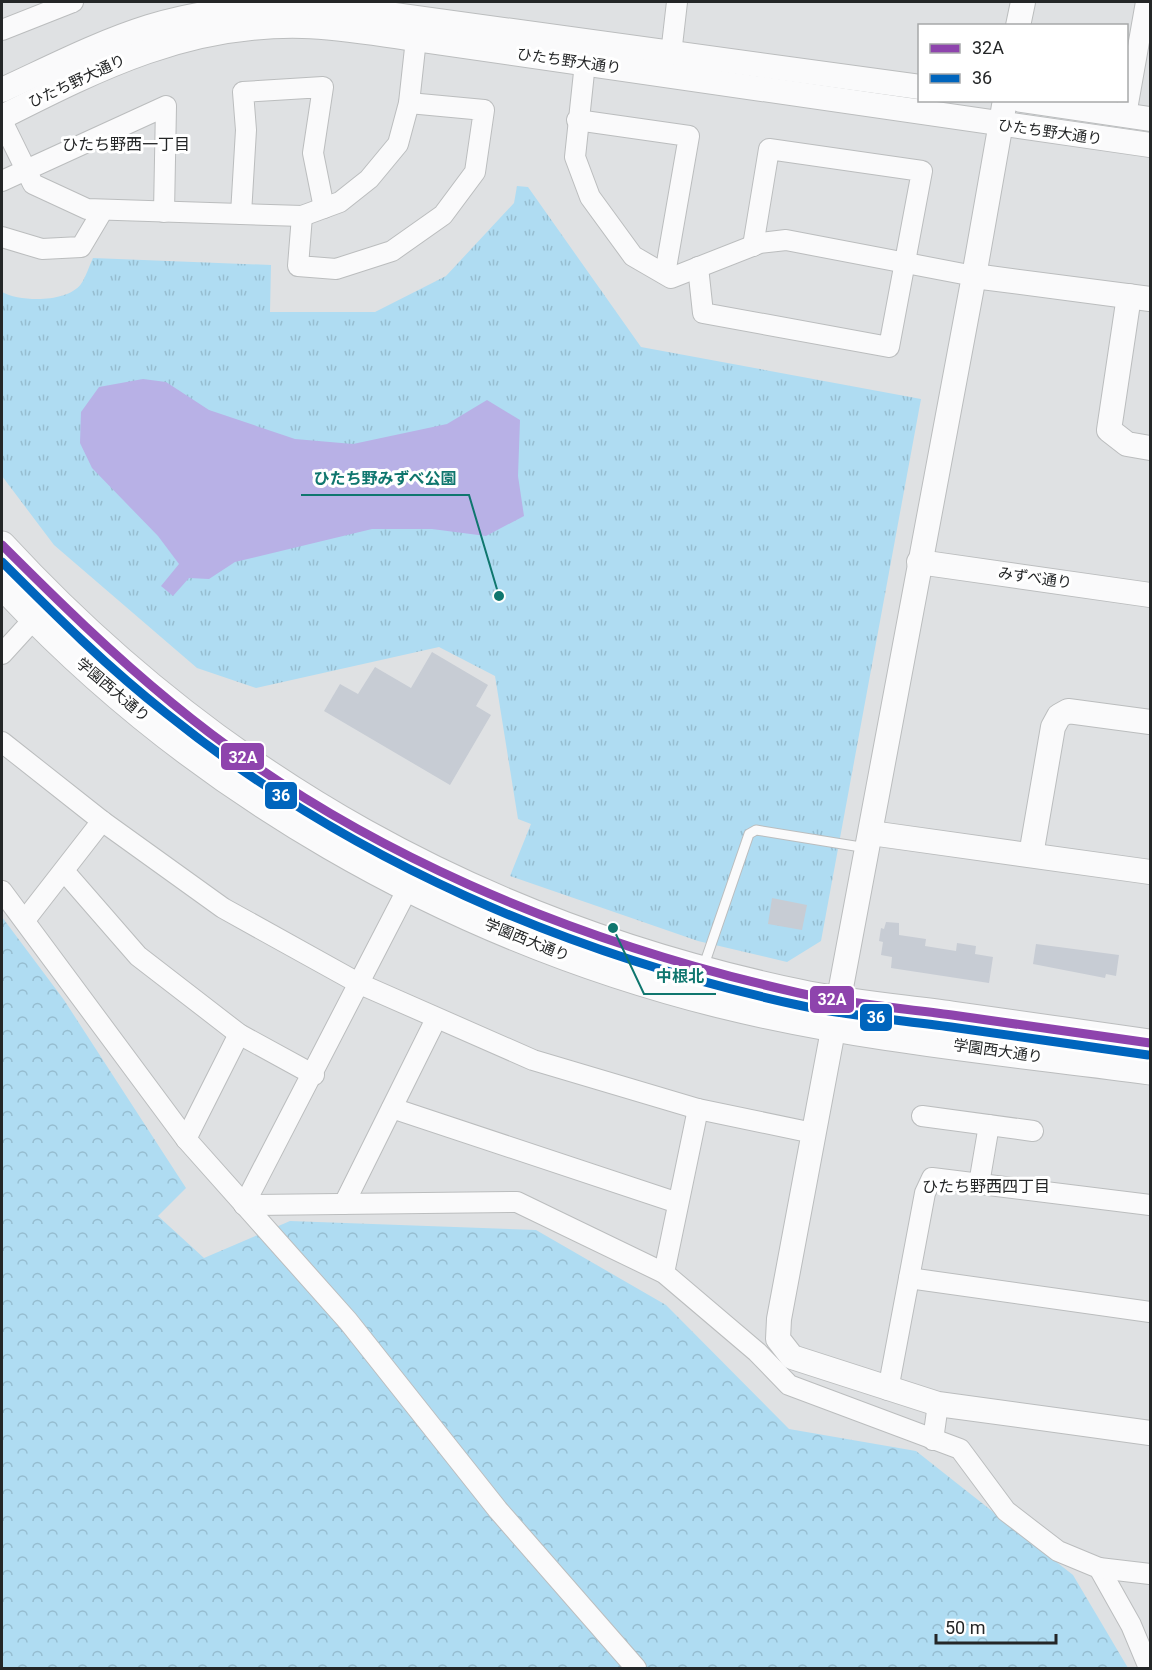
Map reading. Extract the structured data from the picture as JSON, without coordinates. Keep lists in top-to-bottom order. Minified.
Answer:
{"streets":{"main road":["学園西大通り"],"street":["ひたち野大通り","みずべ通り"]},"districts":["ひたち野西一丁目","ひたち野西四丁目"],"places":["ひたち野みずべ公園","中根北"],"lines":["transit line 32A","transit line 36"],"legend":["32A","36"],"scale_bar":"50 m"}
